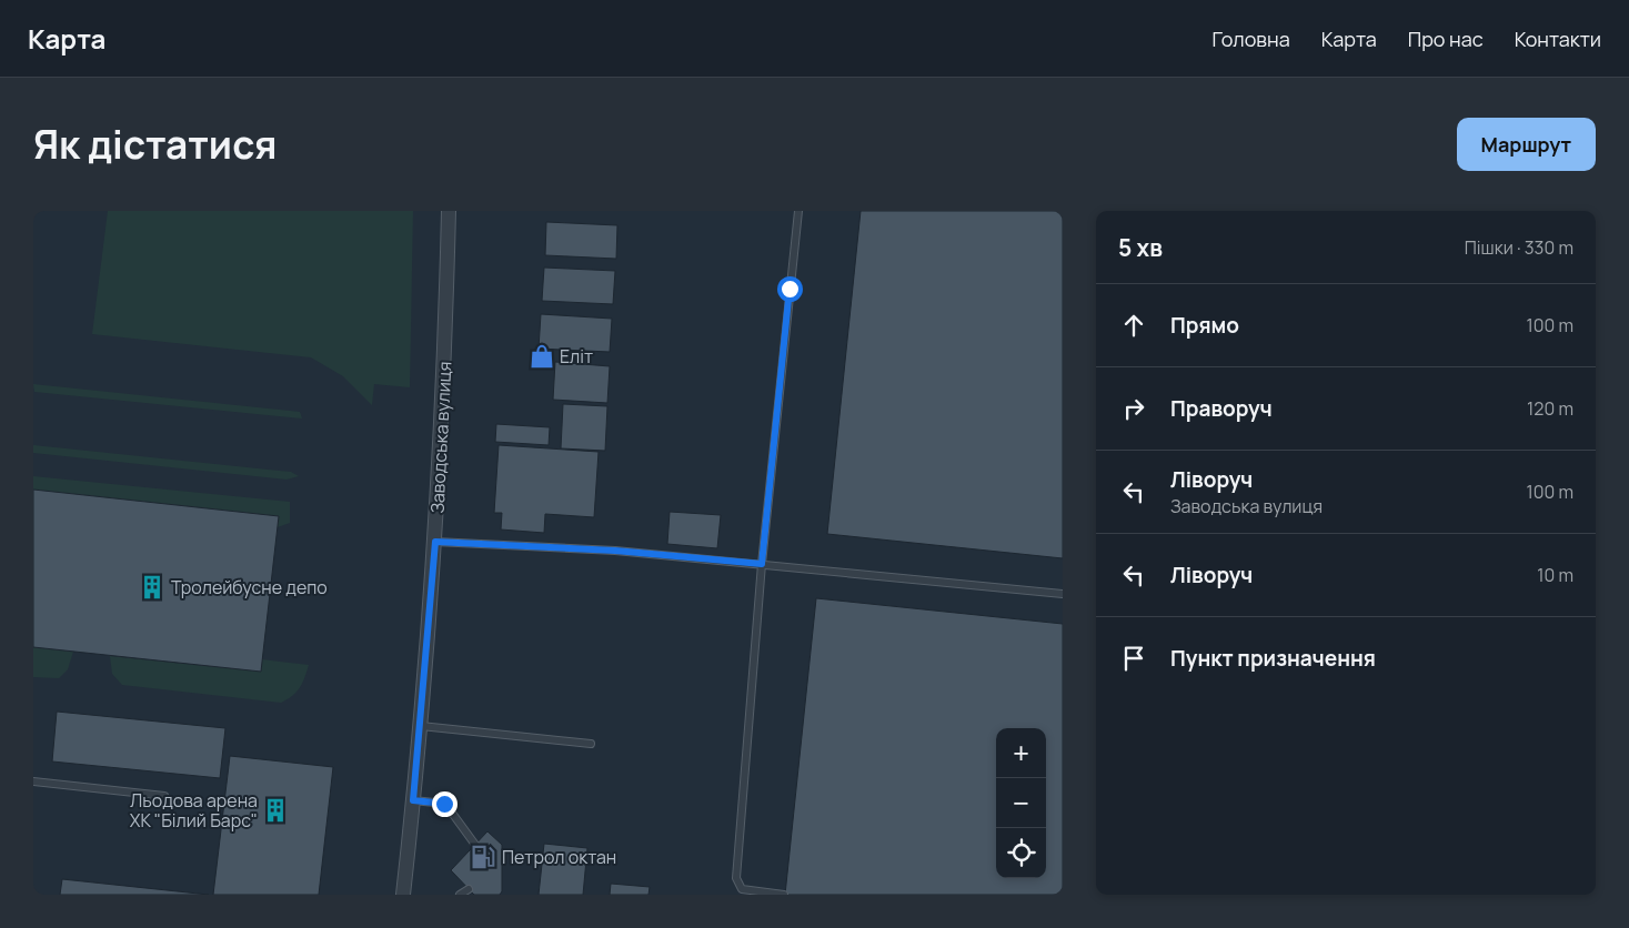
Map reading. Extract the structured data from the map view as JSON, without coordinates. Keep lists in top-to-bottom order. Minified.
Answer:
{"streets":{"street":["Заводська вулиця"]},"places":{"shop":["Еліт"],"building":["Тролейбусне депо","Льодова арена ХК \"Білий Барс\""],"fuel station":["Петрол октан"]},"page":{"header":"Карта","nav":["Головна","Карта","Про нас","Контакти"],"title":"Як дістатися","buttons":"Маршрут","heading":["5 хв","Пішки · 330 m"],"list":[["Прямо","100 m"],["Праворуч","120 m"],["Ліворуч","Заводська вулиця","100 m"],["Ліворуч","10 m"],"Пункт призначення"],"map_buttons":["+","−"]}}
